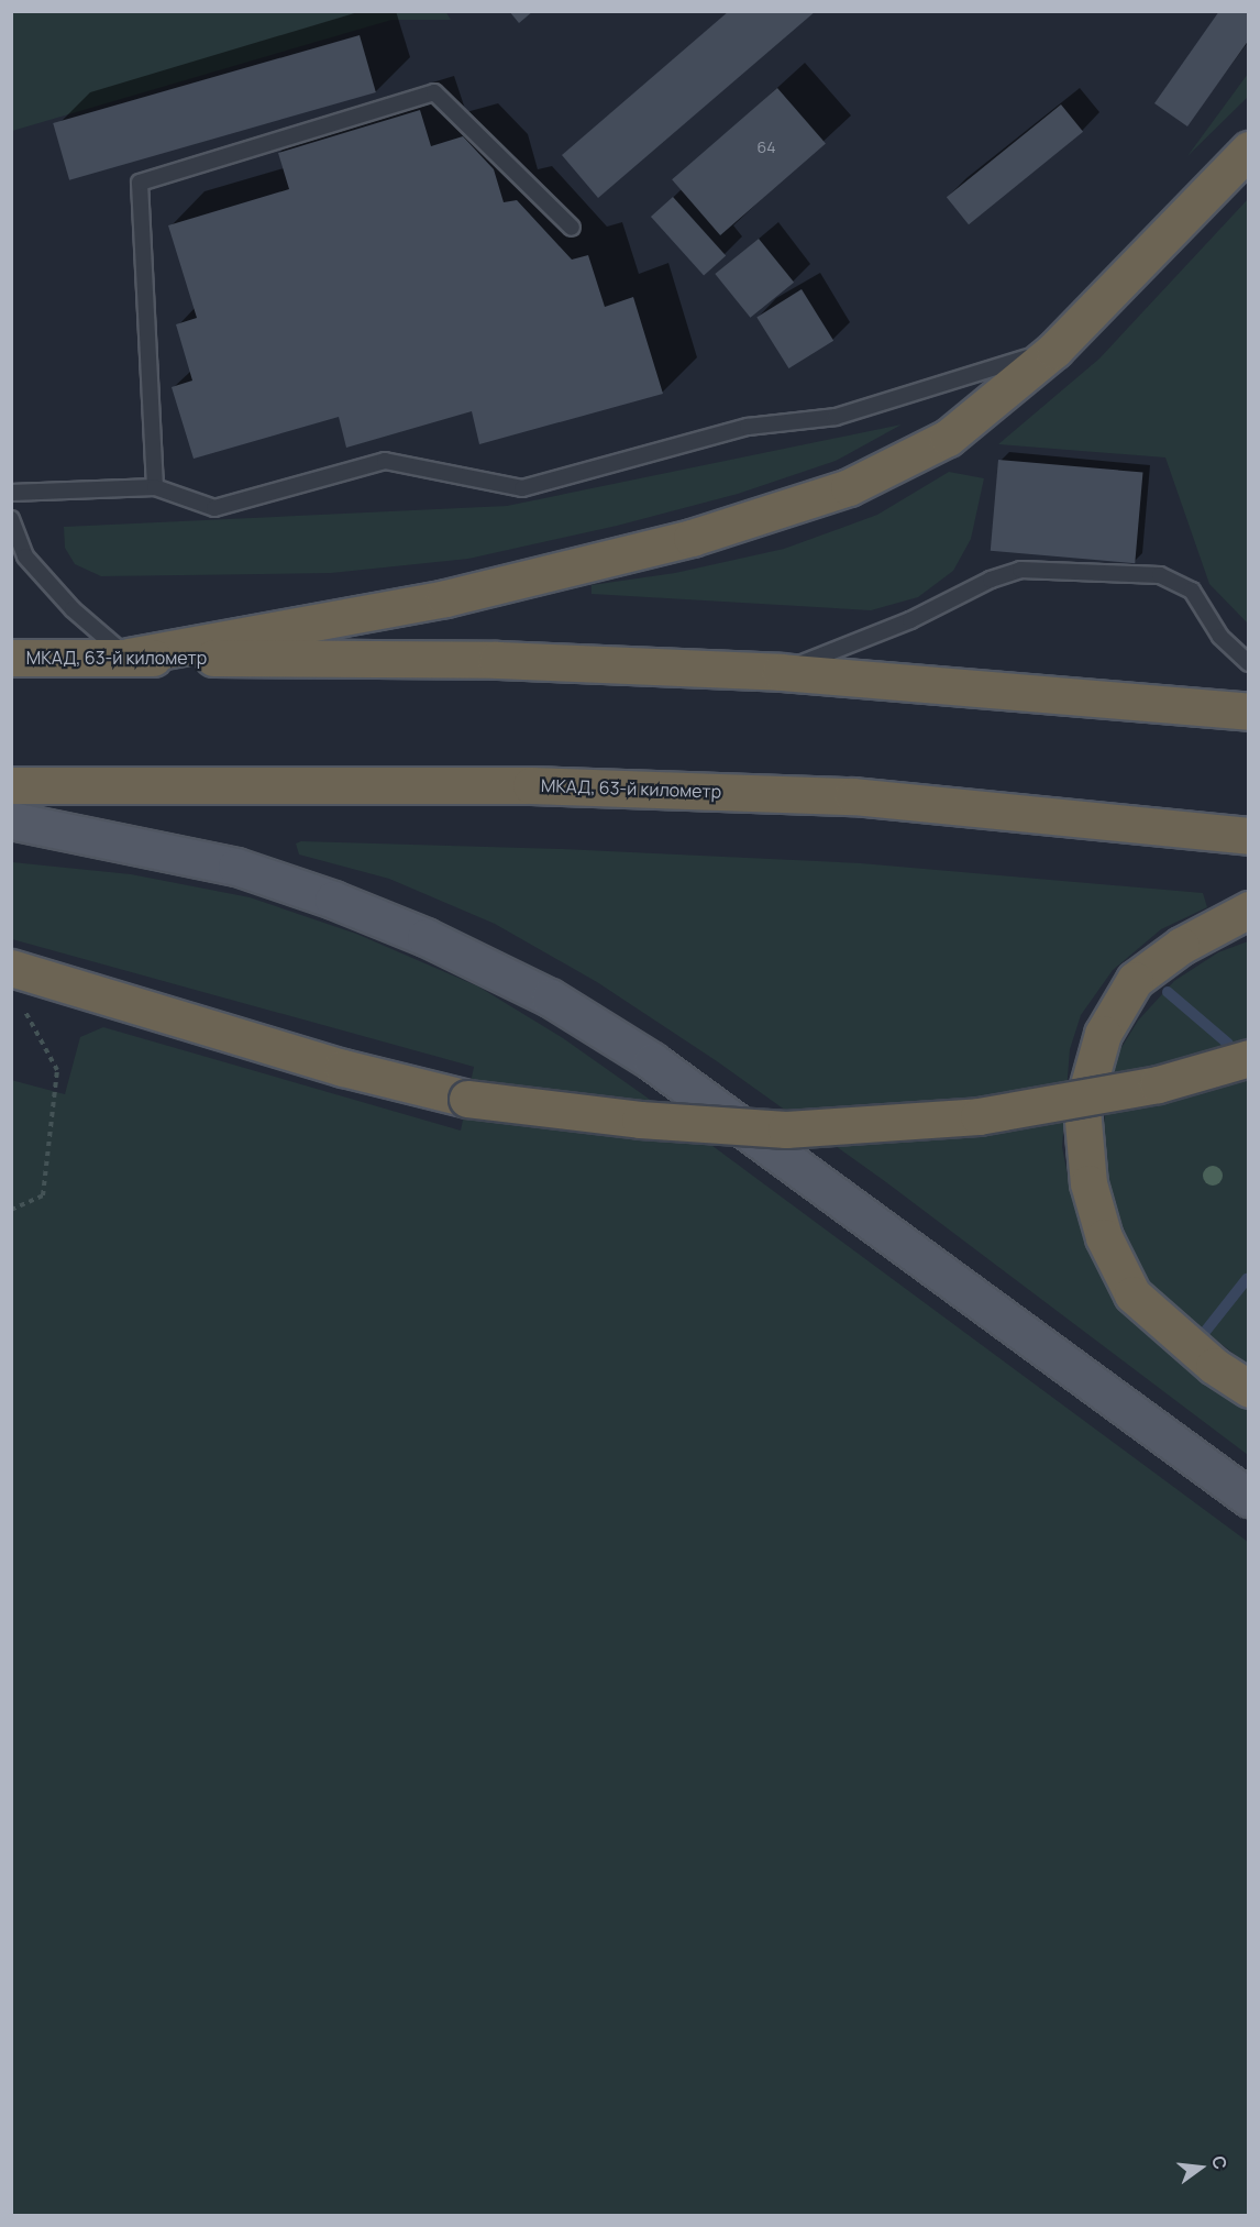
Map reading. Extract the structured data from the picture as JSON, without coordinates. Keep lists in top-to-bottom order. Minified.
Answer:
{"streets":{"highway":["МКАД, 63-й километр"]},"house_numbers":["64"],"north":"right"}
